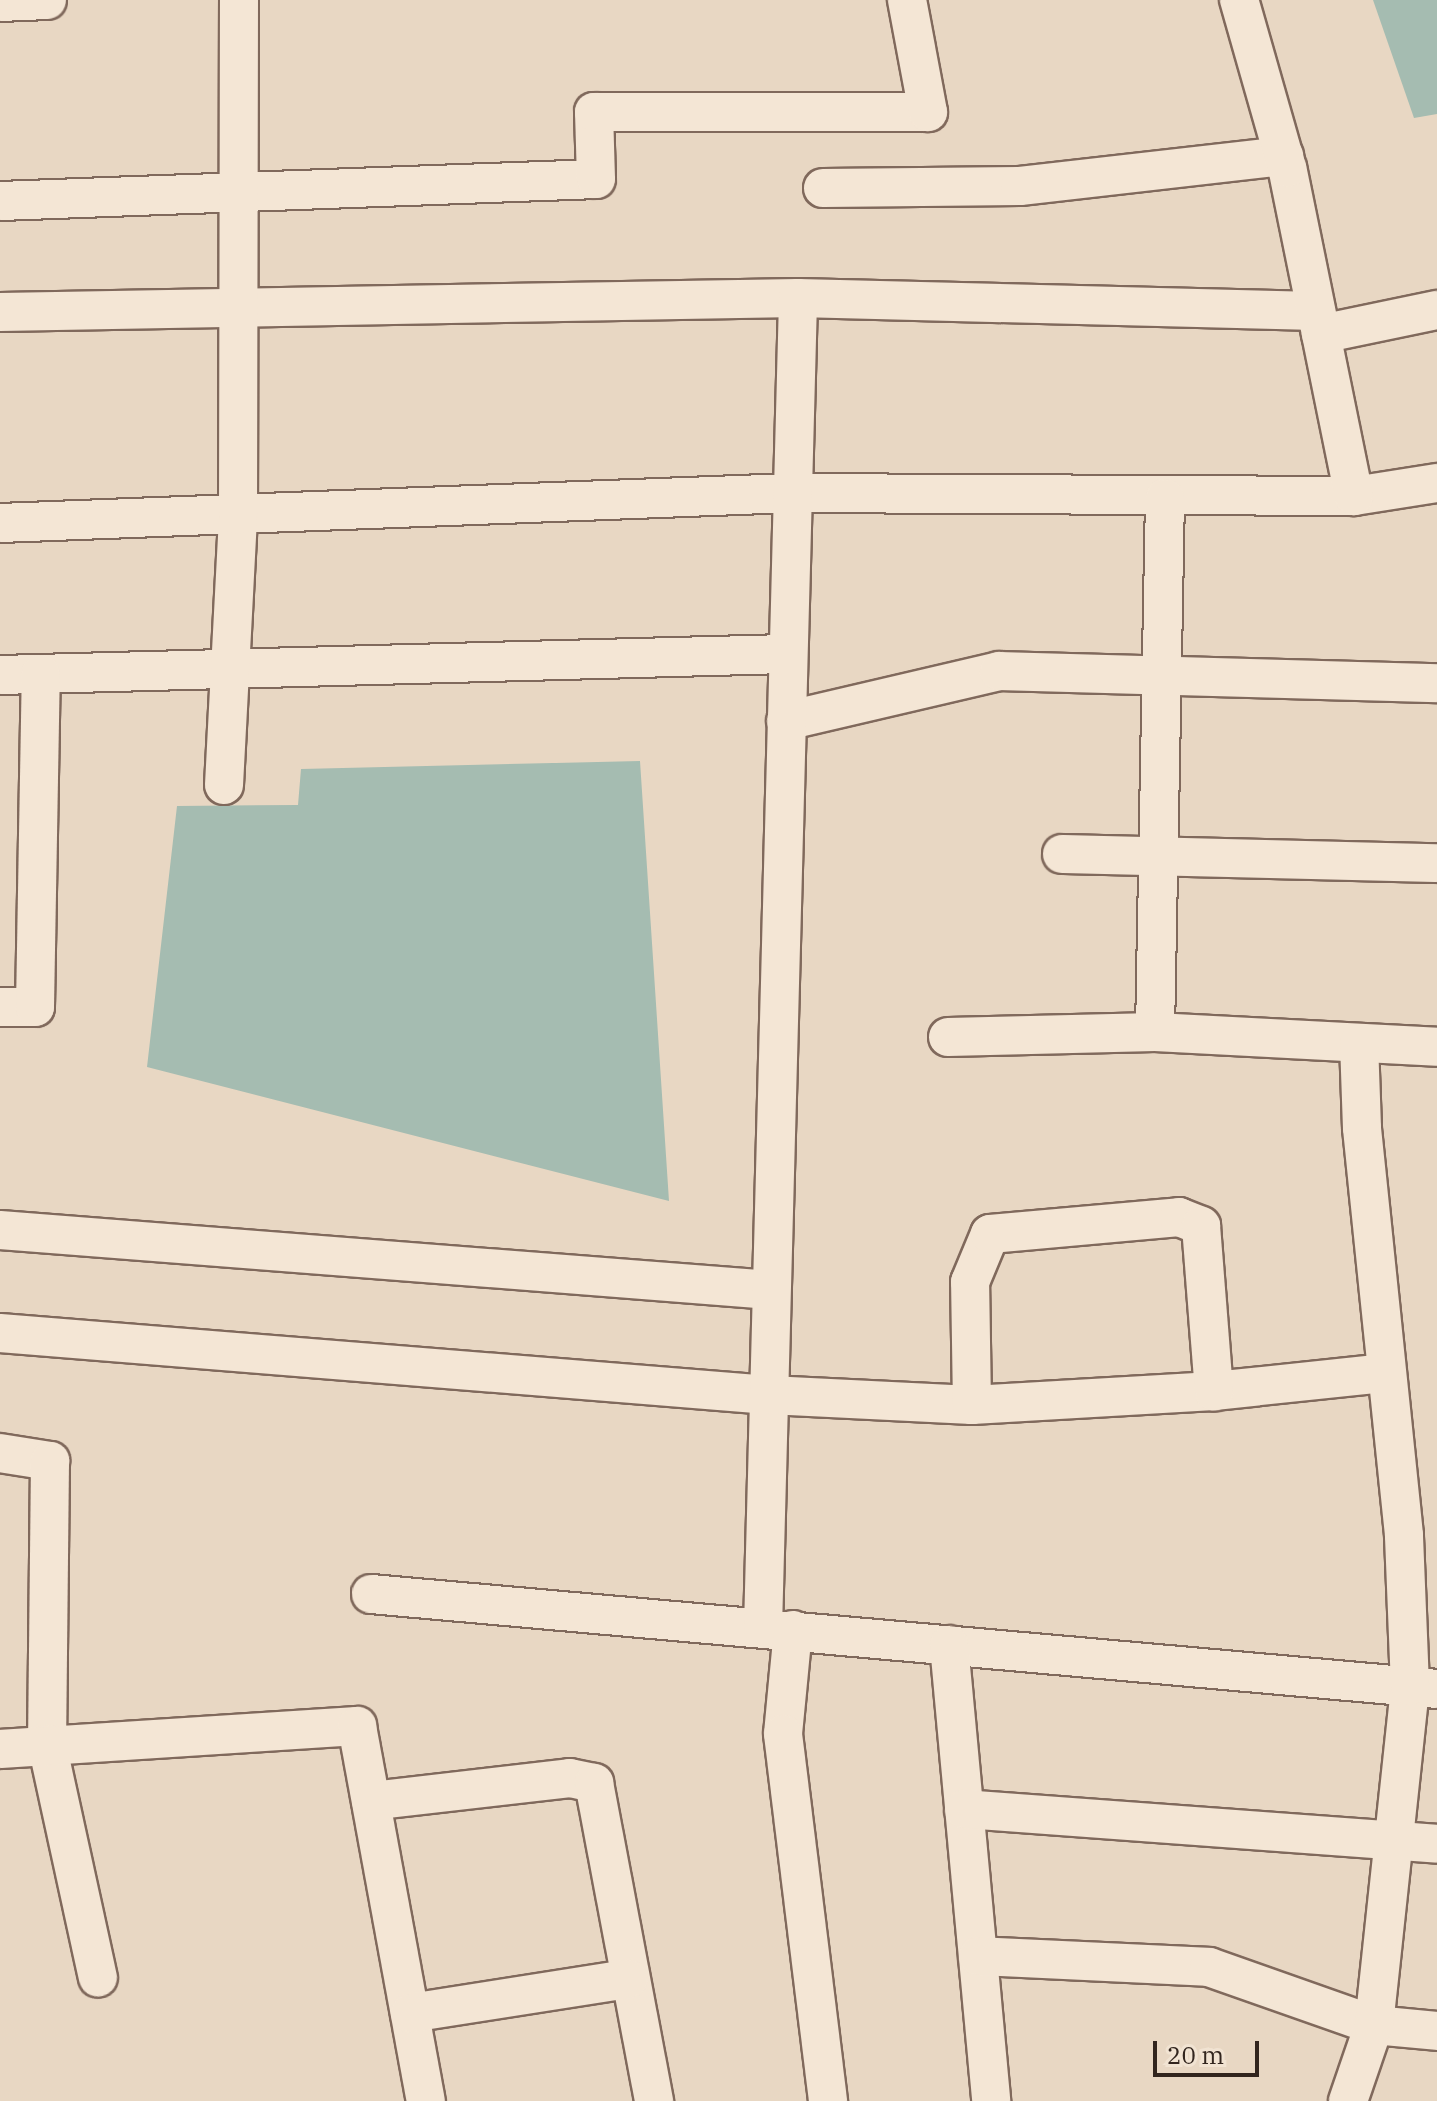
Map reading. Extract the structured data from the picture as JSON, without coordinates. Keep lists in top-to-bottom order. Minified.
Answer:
{"scale_bar":"20 m"}
